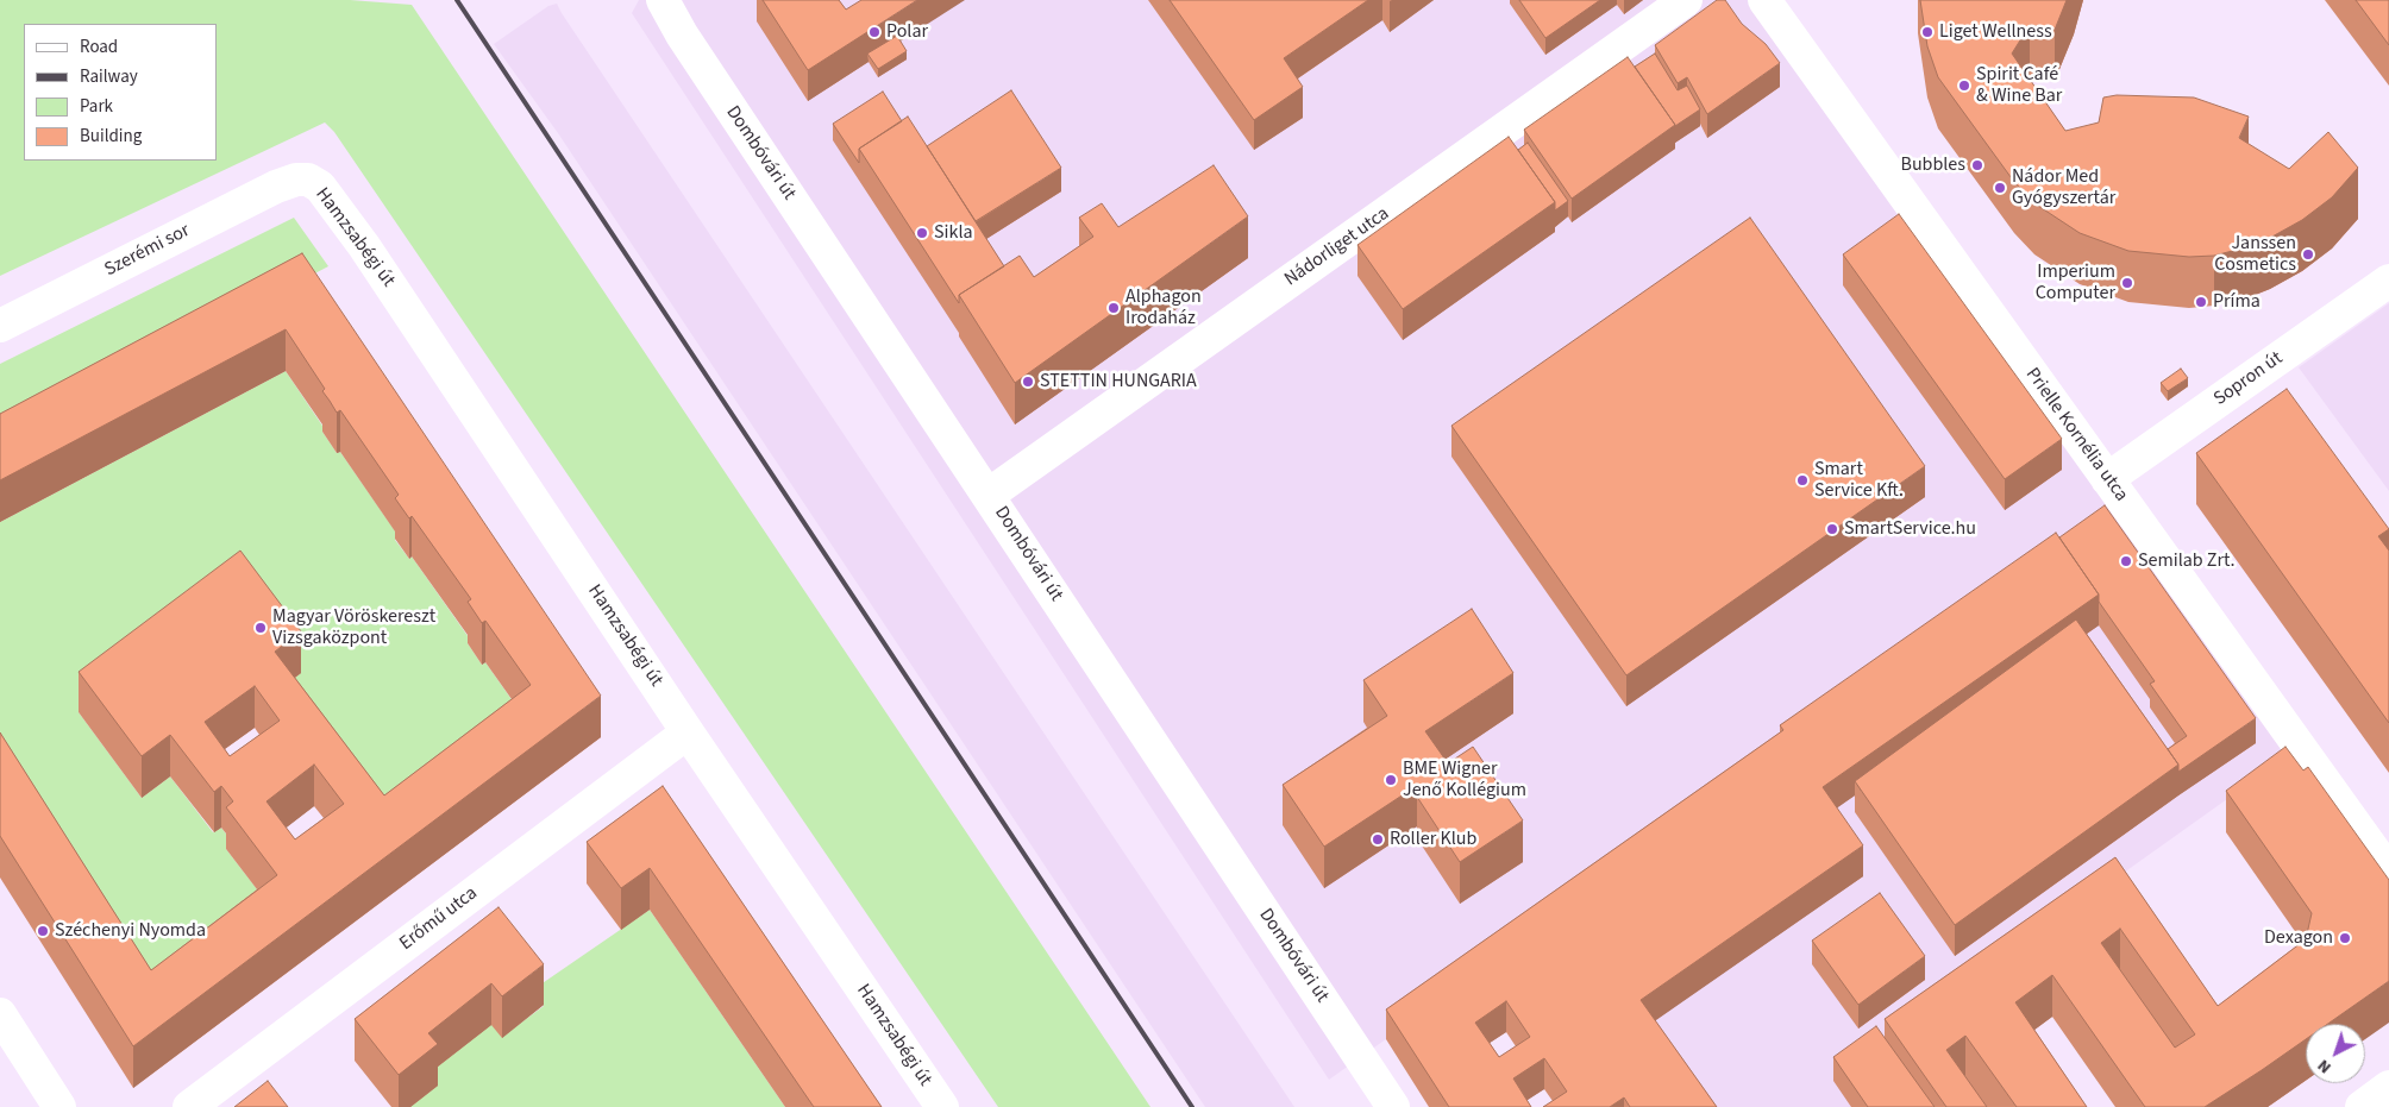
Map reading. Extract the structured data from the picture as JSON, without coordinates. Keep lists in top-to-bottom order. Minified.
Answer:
{"streets":{"street":["Dombóvári út","Hamzsabégi út","Nádorliget utca","Szerémi sor","Sopron út","Prielle Kornélia utca","Erőmű utca"]},"crossings":[["Dombóvári út","Nádorliget utca"],["Hamzsabégi út","Szerémi sor"],["Hamzsabégi út","Erőmű utca"],["Sopron út","Prielle Kornélia utca"]],"places":["Polar","Liget Wellness","Spirit Café & Wine Bar","Bubbles","Nádor Med Gyógyszertár","Sikla","Janssen Cosmetics","Imperium Computer","Príma","Alphagon Irodaház","STETTIN HUNGARIA","Smart Service Kft.","SmartService.hu","Semilab Zrt.","Magyar Vöröskereszt Vizsgaközpont","BME Wigner Jenő Kollégium","Roller Klub","Széchenyi Nyomda","Dexagon"],"legend":["Road","Railway","Park","Building"],"north":"bottom left"}
